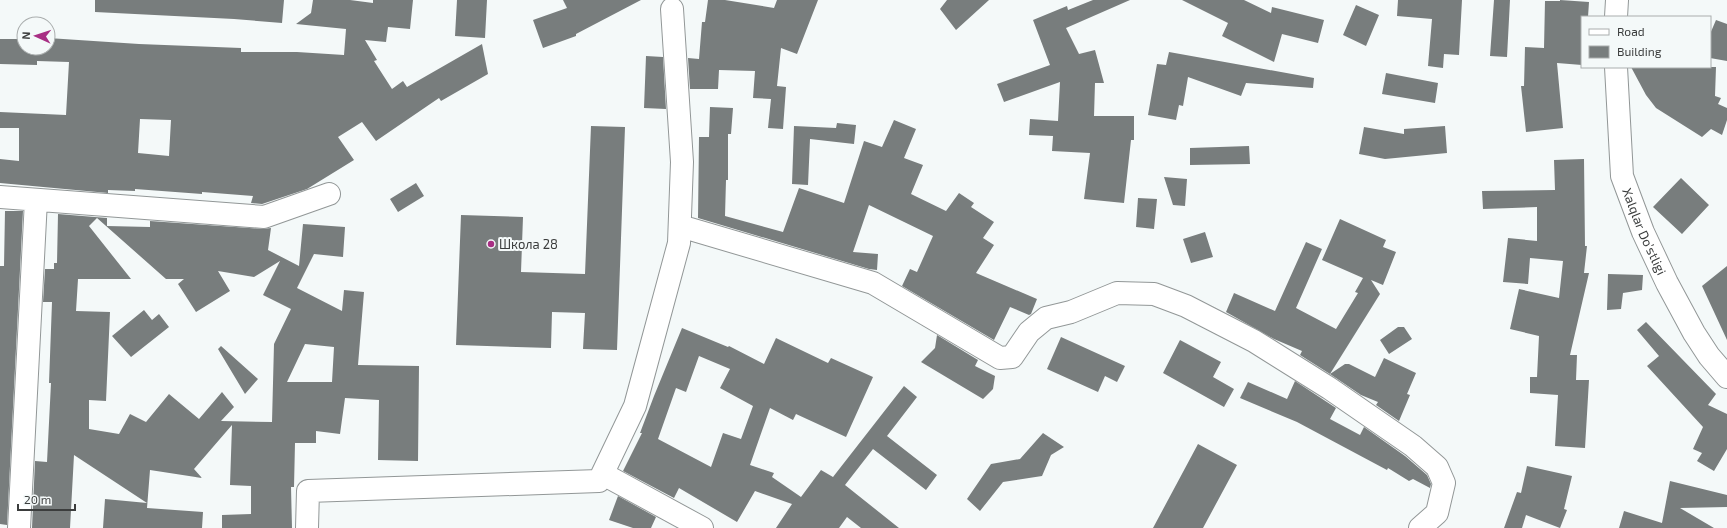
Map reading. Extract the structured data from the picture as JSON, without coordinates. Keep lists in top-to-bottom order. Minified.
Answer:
{"streets":{"street":["Xalqlar Do’stligi"]},"places":["Школа 28"],"legend":["Road","Building"],"scale_bar":"20 m","north":"left"}
